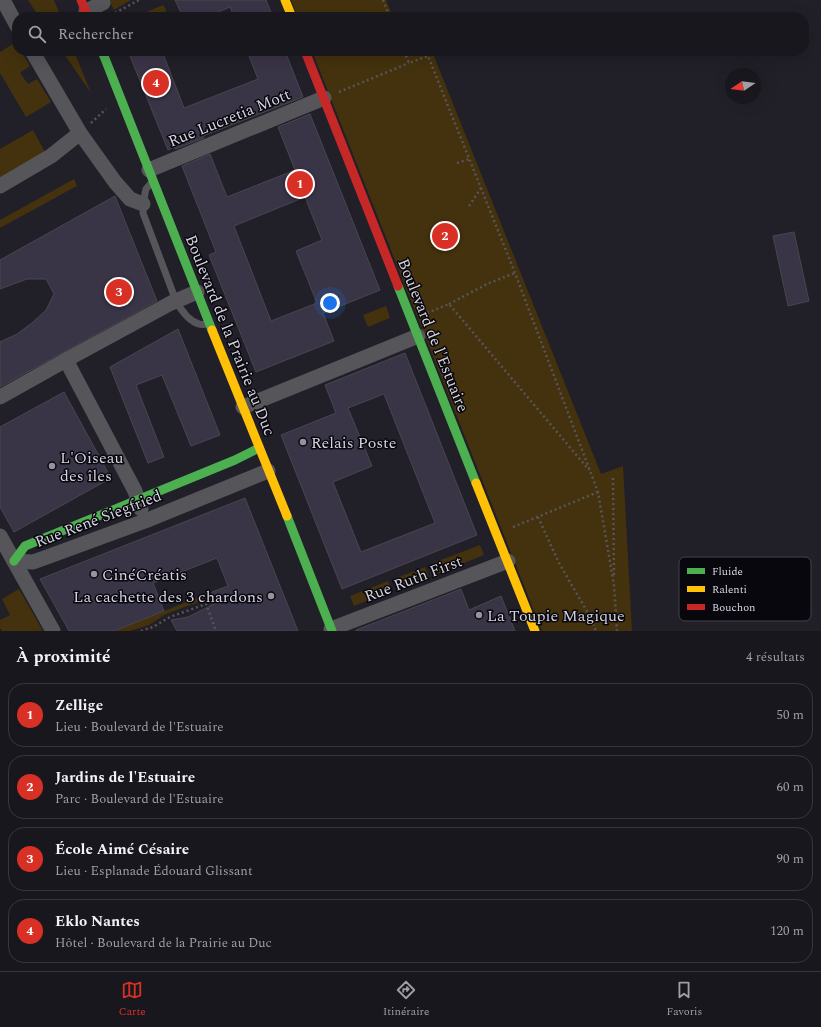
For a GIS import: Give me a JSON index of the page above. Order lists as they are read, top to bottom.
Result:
{
  "streets": {
    "main road": ["Boulevard de la Prairie au Duc", "Boulevard de l'Estuaire", "Rue René Siegfried"],
    "street": ["Rue Lucretia Mott", "Rue Ruth First"]
  },
  "crossings": [
    ["Rue Lucretia Mott", "Boulevard de la Prairie au Duc"],
    ["Rue Lucretia Mott", "Boulevard de l'Estuaire"],
    ["Boulevard de la Prairie au Duc", "Rue René Siegfried"],
    ["Boulevard de la Prairie au Duc", "Rue Ruth First"],
    ["Boulevard de l'Estuaire", "Rue Ruth First"]
  ],
  "places": [
    "Relais Poste",
    "L'Oiseau des îles",
    "CinéCréatis",
    "La cachette des 3 chardons",
    "La Toupie Magique"
  ],
  "legend": ["Fluide", "Ralenti", "Bouchon"],
  "north": "left",
  "page": {
    "search": "Rechercher",
    "pins": [
      "4",
      "1",
      "2",
      "3"
    ],
    "heading": ["À proximité", "4 résultats"],
    "list": [
      {
        "mark": "1",
        "name": "Zellige",
        "note": "Lieu · Boulevard de l'Estuaire",
        "value": "50 m"
      },
      {
        "mark": "2",
        "name": "Jardins de l'Estuaire",
        "note": "Parc · Boulevard de l'Estuaire",
        "value": "60 m"
      },
      {
        "mark": "3",
        "name": "École Aimé Césaire",
        "note": "Lieu · Esplanade Édouard Glissant",
        "value": "90 m"
      },
      {
        "mark": "4",
        "name": "Eklo Nantes",
        "note": "Hôtel · Boulevard de la Prairie au Duc",
        "value": "120 m"
      }
    ],
    "nav": ["Carte", "Itinéraire", "Favoris"]
  }
}
